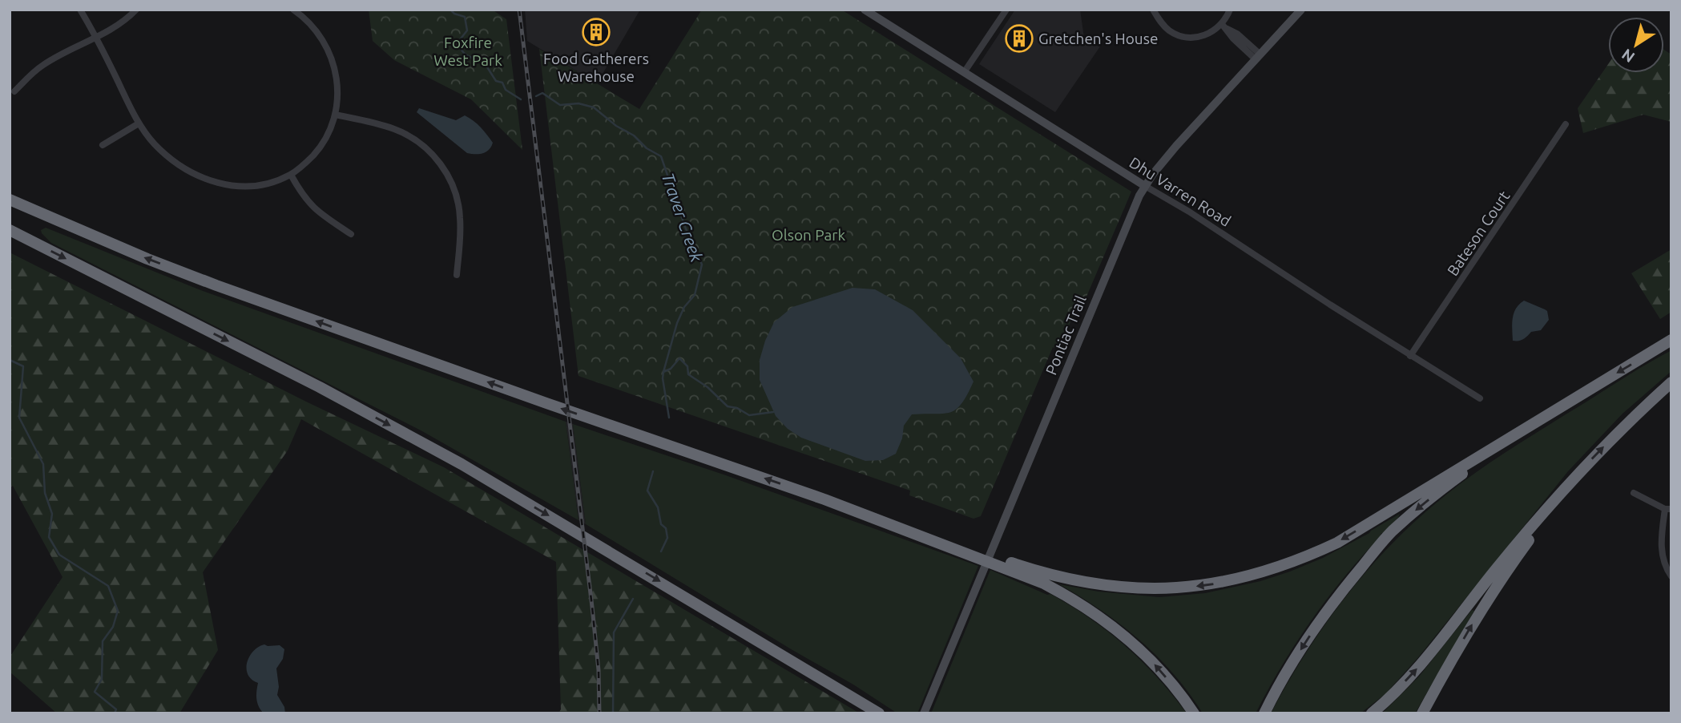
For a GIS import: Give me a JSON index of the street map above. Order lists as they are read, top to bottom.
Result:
{
  "streets": {
    "main road": ["Dhu Varren Road", "Pontiac Trail"],
    "street": ["Bateson Court"]
  },
  "crossings": [
    ["Dhu Varren Road", "Bateson Court"],
    ["Dhu Varren Road", "Pontiac Trail"]
  ],
  "water": ["Traver Creek"],
  "parks": ["Foxfire West Park", "Olson Park"],
  "places": {
    "building": ["Food Gatherers Warehouse", "Gretchen's House"]
  },
  "north": "bottom left"
}
